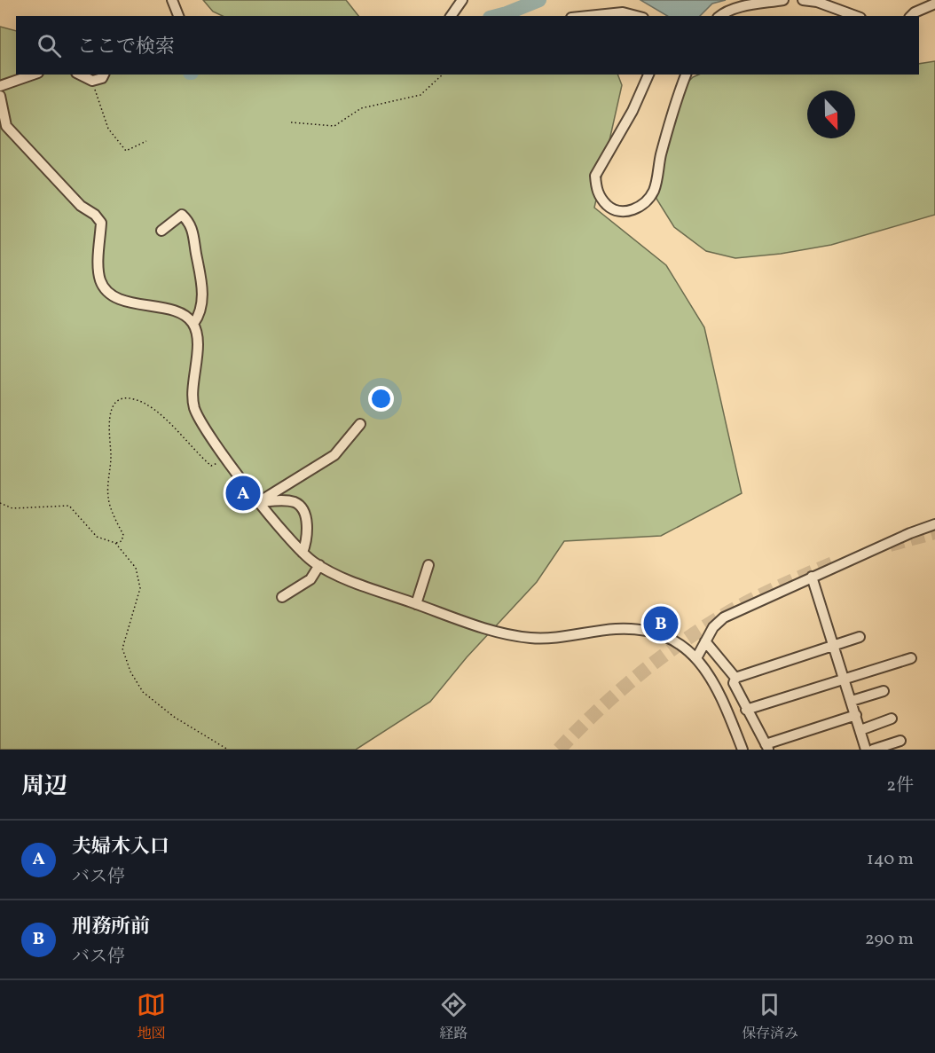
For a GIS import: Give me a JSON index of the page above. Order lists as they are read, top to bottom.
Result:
{
  "north": "bottom",
  "page": {
    "search": "ここで検索",
    "pins": ["A", "B"],
    "heading": ["周辺", "2件"],
    "list": [
      {
        "mark": "A",
        "name": "夫婦木入口",
        "note": "バス停",
        "value": "140 m"
      },
      {
        "mark": "B",
        "name": "刑務所前",
        "note": "バス停",
        "value": "290 m"
      }
    ],
    "nav": ["地図", "経路", "保存済み"]
  }
}
